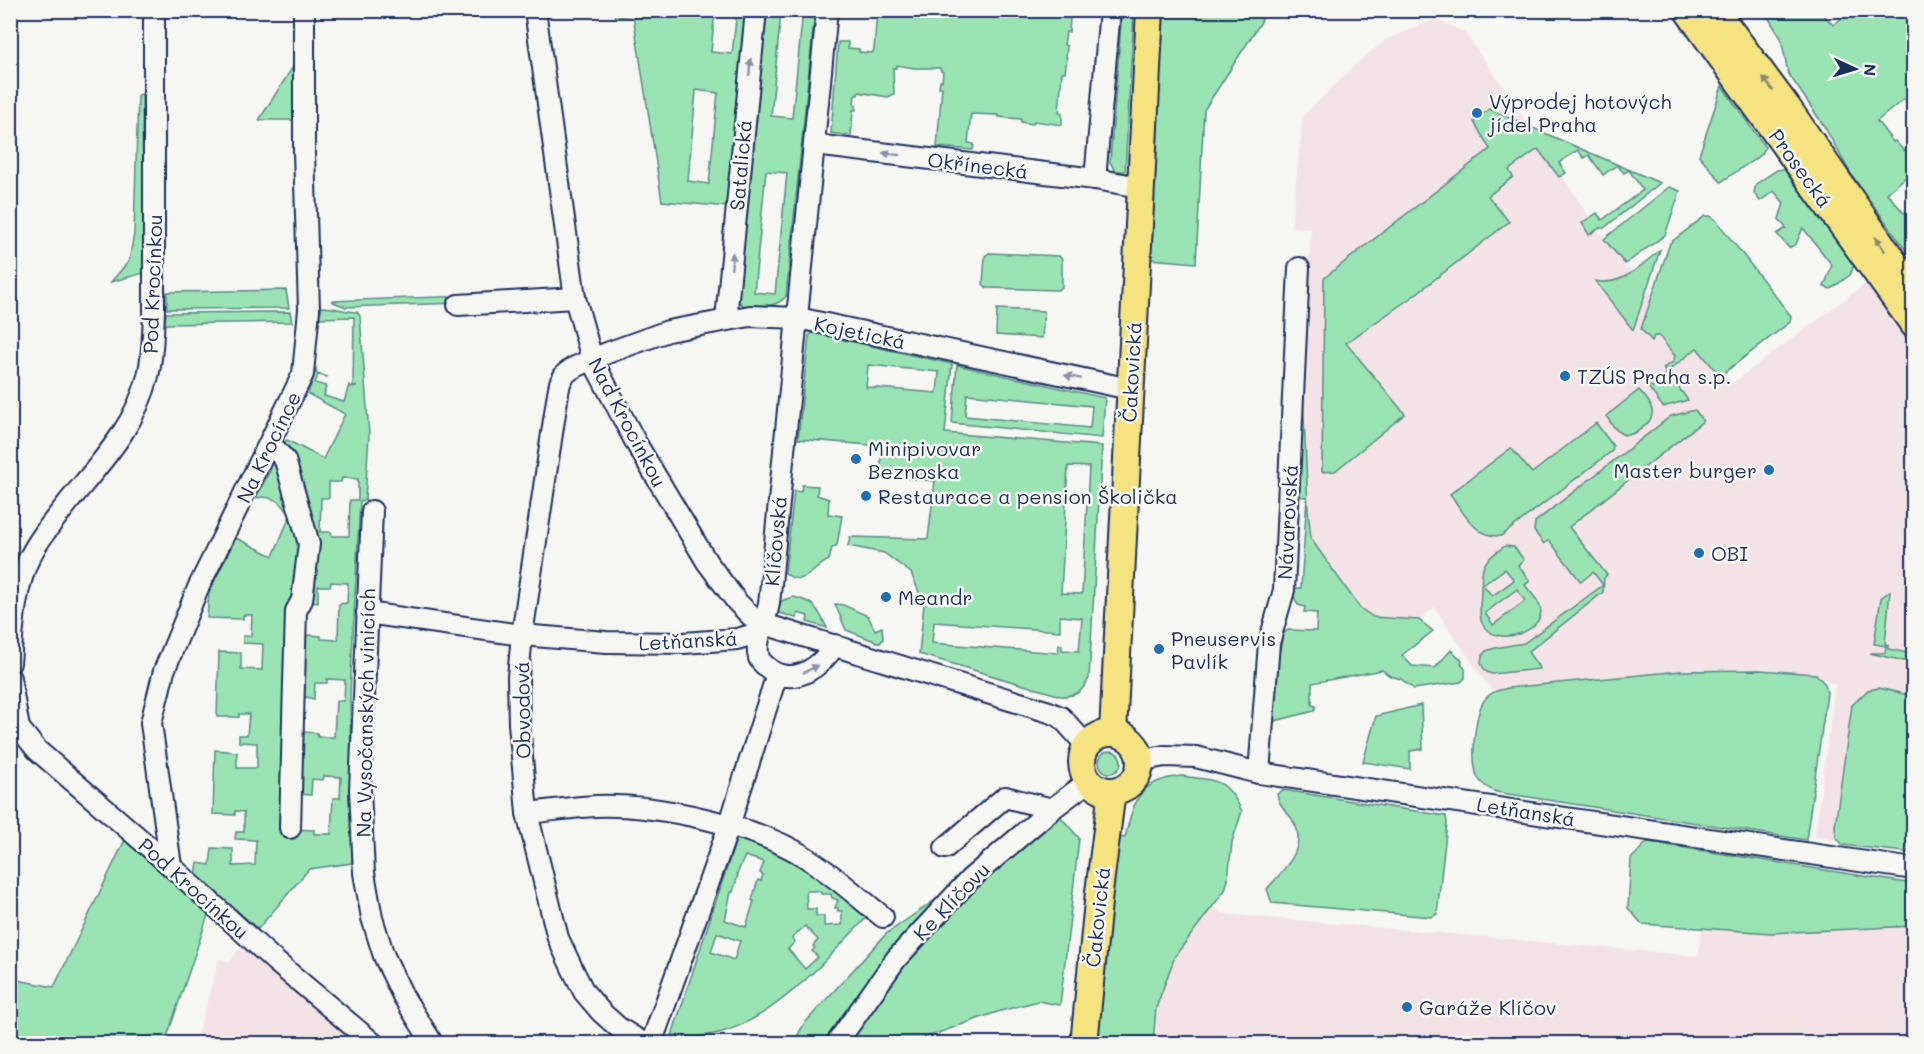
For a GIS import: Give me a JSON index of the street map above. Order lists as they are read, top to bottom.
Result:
{
  "streets": {
    "main road": ["Prosecká", "Čakovická"],
    "street": [
      "Satalická",
      "Okřínecká",
      "Pod Krocínkou",
      "Kojetická",
      "Nad Krocínkou",
      "Na Krocínce",
      "Návarovská",
      "Klíčovská",
      "Letňanská",
      "Obvodová",
      "Na Vysočanských vinicích",
      "Ke Klíčovu"
    ]
  },
  "crossings": [
    ["Satalická", "Kojetická"],
    ["Okřínecká", "Čakovická"],
    ["Okřínecká", "Klíčovská"],
    ["Pod Krocínkou", "Na Krocínce"],
    ["Kojetická", "Čakovická"],
    ["Kojetická", "Nad Krocínkou"],
    ["Kojetická", "Klíčovská"],
    ["Kojetická", "Obvodová"],
    ["Čakovická", "Letňanská"],
    ["Čakovická", "Ke Klíčovu"],
    ["Nad Krocínkou", "Klíčovská"],
    ["Nad Krocínkou", "Letňanská"],
    ["Nad Krocínkou", "Obvodová"],
    ["Návarovská", "Letňanská"],
    ["Klíčovská", "Letňanská"],
    ["Letňanská", "Obvodová"],
    ["Letňanská", "Na Vysočanských vinicích"],
    ["Letňanská", "Ke Klíčovu"]
  ],
  "one_way": ["Satalická", "Okřínecká", "Kojetická"],
  "places": [
    "Výprodej hotových jídel Praha",
    "TZÚS Praha s.p.",
    "Minipivovar Beznoska",
    "Master burger",
    "Restaurace a pension Školička",
    "OBI",
    "Meandr",
    "Pneuservis Pavlík",
    "Garáže Klíčov"
  ],
  "north": "right"
}
